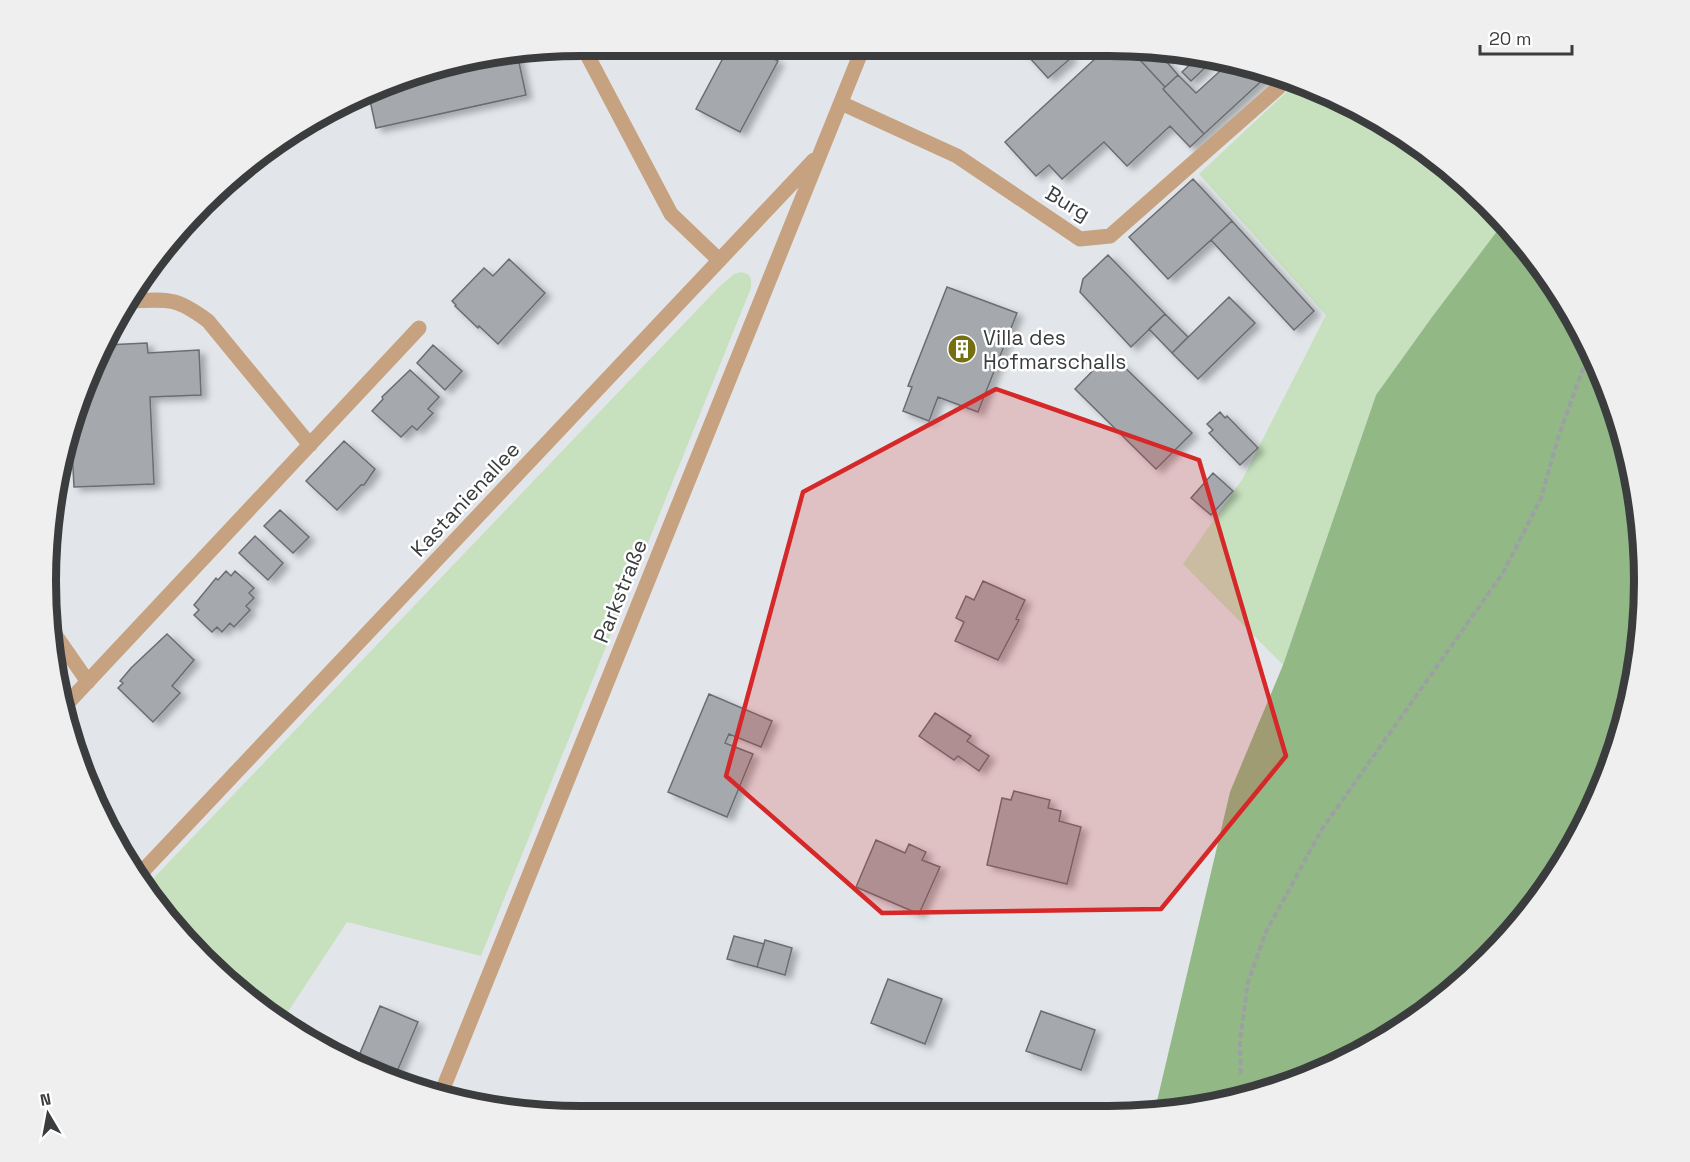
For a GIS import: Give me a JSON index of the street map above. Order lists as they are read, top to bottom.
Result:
{
  "streets": {
    "street": ["Burg", "Kastanienallee", "Parkstraße"]
  },
  "crossings": [
    ["Burg", "Parkstraße"],
    ["Kastanienallee", "Parkstraße"]
  ],
  "places": {
    "building": ["Villa des Hofmarschalls"]
  },
  "scale_bar": "20 m",
  "north": "top"
}
